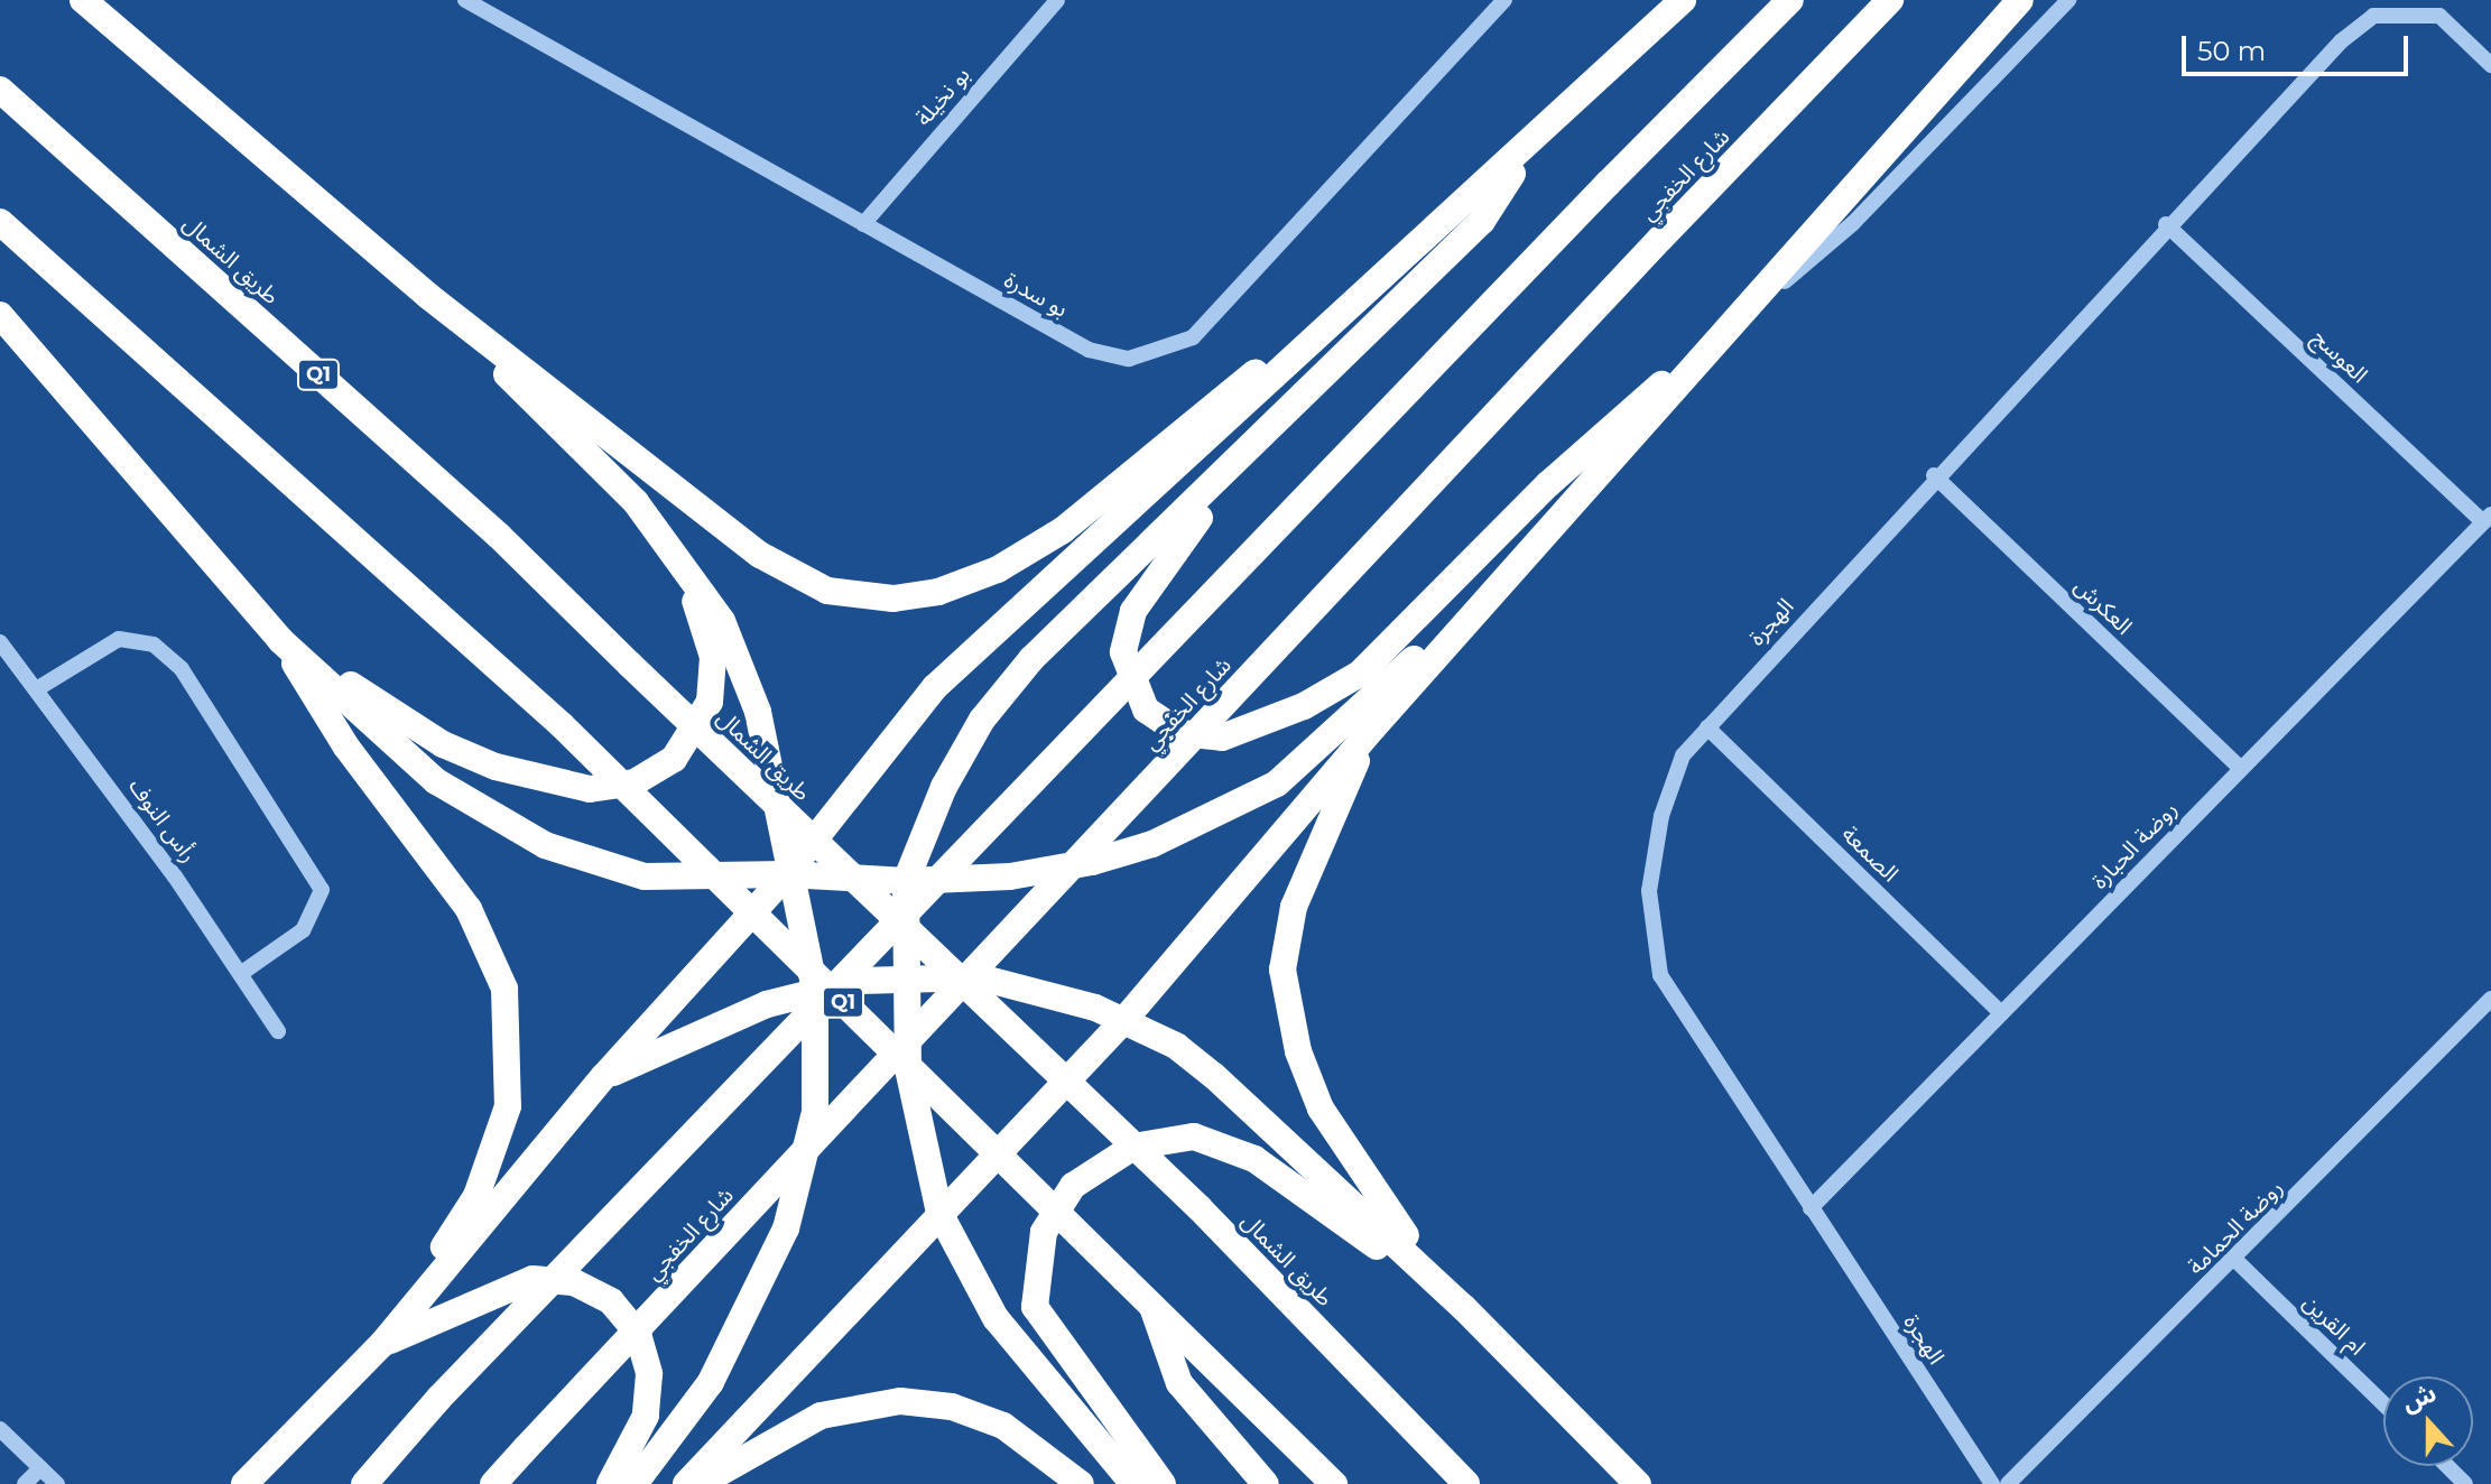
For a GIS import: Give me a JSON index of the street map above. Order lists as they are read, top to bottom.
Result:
{
  "streets": {
    "highway": ["شارع الخفجي", "طريق الشمال", "Q1"],
    "street": [
      "بو نخيلة",
      "بو سدرة",
      "العوسج",
      "العكرش",
      "الهجرة",
      "رأس النوف",
      "روضة الحبارة",
      "الصمعة",
      "روضة الحمامة",
      "ام القرين"
    ]
  },
  "crossings": [
    ["بو نخيلة", "بو سدرة"],
    ["العوسج", "الهجرة"],
    ["العوسج", "روضة الحبارة"],
    ["العكرش", "الهجرة"],
    ["العكرش", "روضة الحبارة"],
    ["الهجرة", "روضة الحبارة"],
    ["الهجرة", "الصمعة"],
    ["روضة الحبارة", "الصمعة"],
    ["روضة الحمامة", "ام القرين"]
  ],
  "scale_bar": "50 m",
  "north": "top"
}
